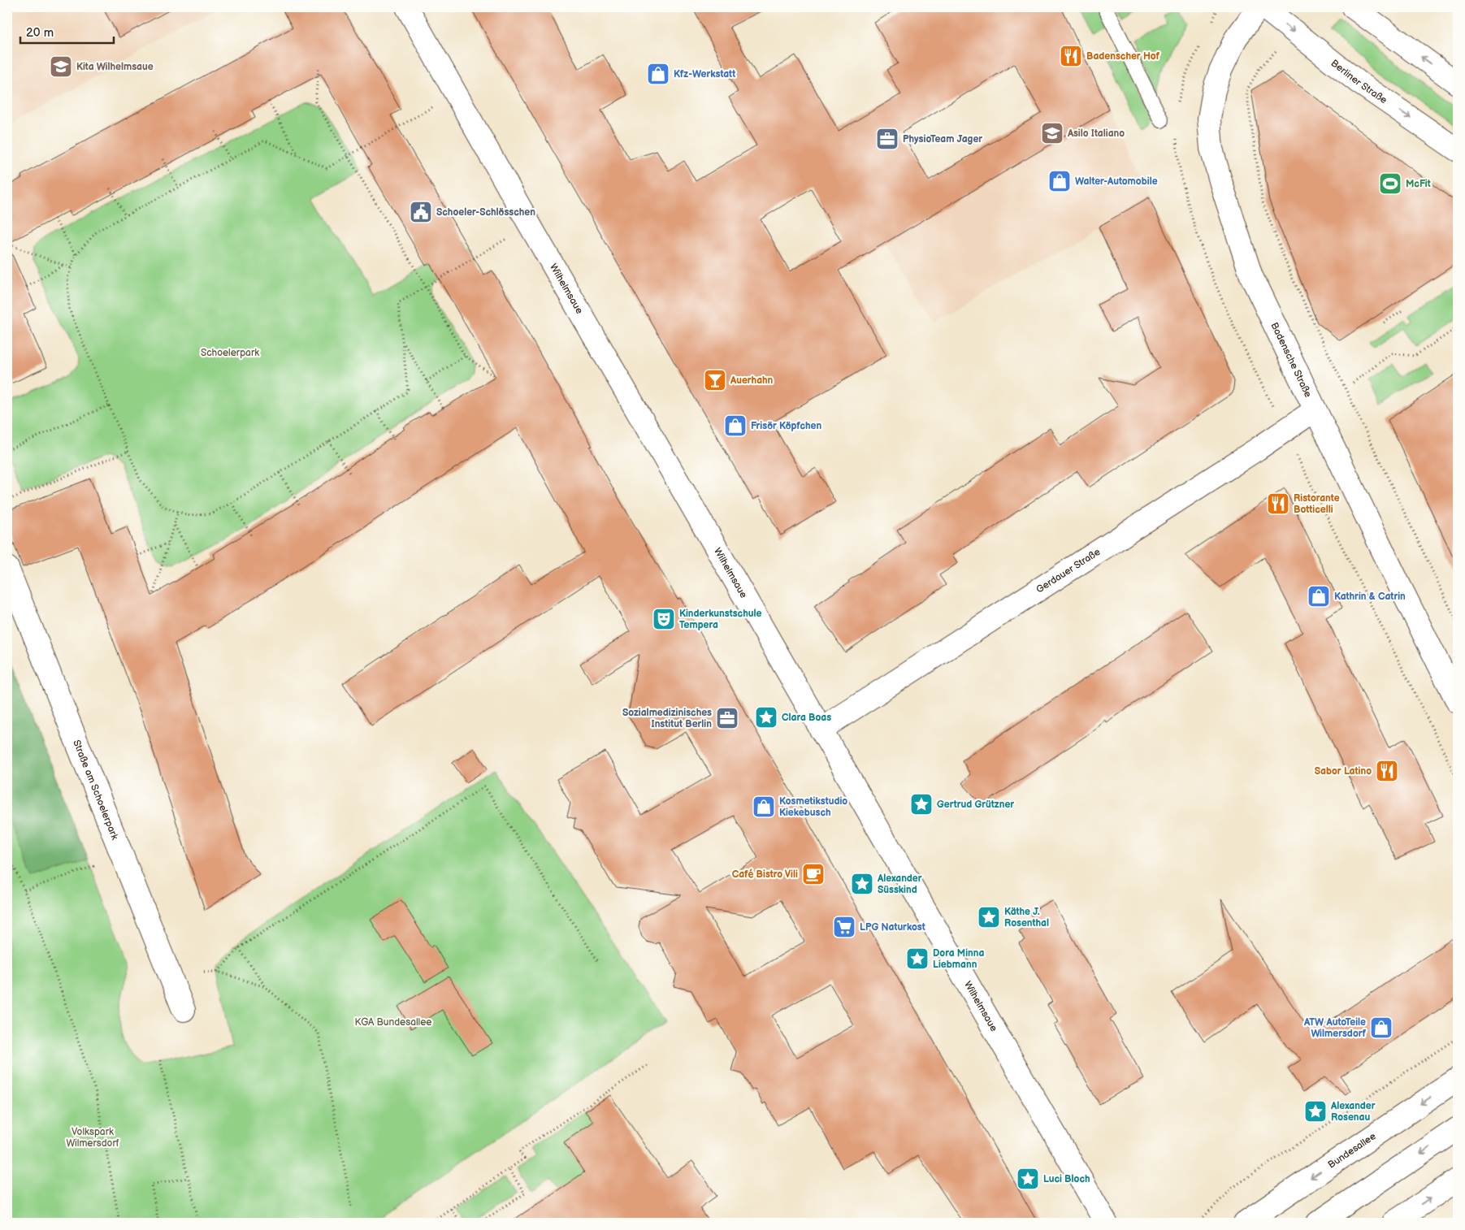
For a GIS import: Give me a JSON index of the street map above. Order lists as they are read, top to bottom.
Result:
{
  "streets": {
    "street": [
      "Berliner Straße",
      "Wilhelmsaue",
      "Badensche Straße",
      "Gerdauer Straße",
      "Straße am Schoelerpark",
      "Bundesallee"
    ]
  },
  "crossings": [
    ["Wilhelmsaue", "Gerdauer Straße"],
    ["Badensche Straße", "Gerdauer Straße"]
  ],
  "parks": ["Schoelerpark", "KGA Bundesallee", "Volkspark Wilmersdorf"],
  "places": {
    "restaurant": ["Badenscher Hof", "Ristorante Botticelli", "Sabor Latino"],
    "school or university": ["Kita Wilhelmsaue", "Asilo Italiano"],
    "shop": [
      "Kfz-Werkstatt",
      "Walter-Automobile",
      "Frisör Köpfchen",
      "Kathrin & Catrin",
      "Kosmetikstudio Kiekebusch",
      "ATW AutoTeile Wilmersdorf"
    ],
    "office": ["PhysioTeam Jager", "Sozialmedizinisches Institut Berlin"],
    "sports": ["McFit"],
    "public building": ["Schoeler-Schlösschen"],
    "bar": ["Auerhahn"],
    "theatre": ["Kinderkunstschule Tempera"],
    "place": [
      "Clara Boas",
      "Gertrud Grützner",
      "Alexander Süsskind",
      "Käthe J. Rosenthal",
      "Dora Minna Liebmann",
      "Alexander Rosenau",
      "Luci Bloch"
    ],
    "cafe": ["Café Bistro Vili"],
    "supermarket": ["LPG Naturkost"]
  },
  "scale_bar": "20 m"
}
